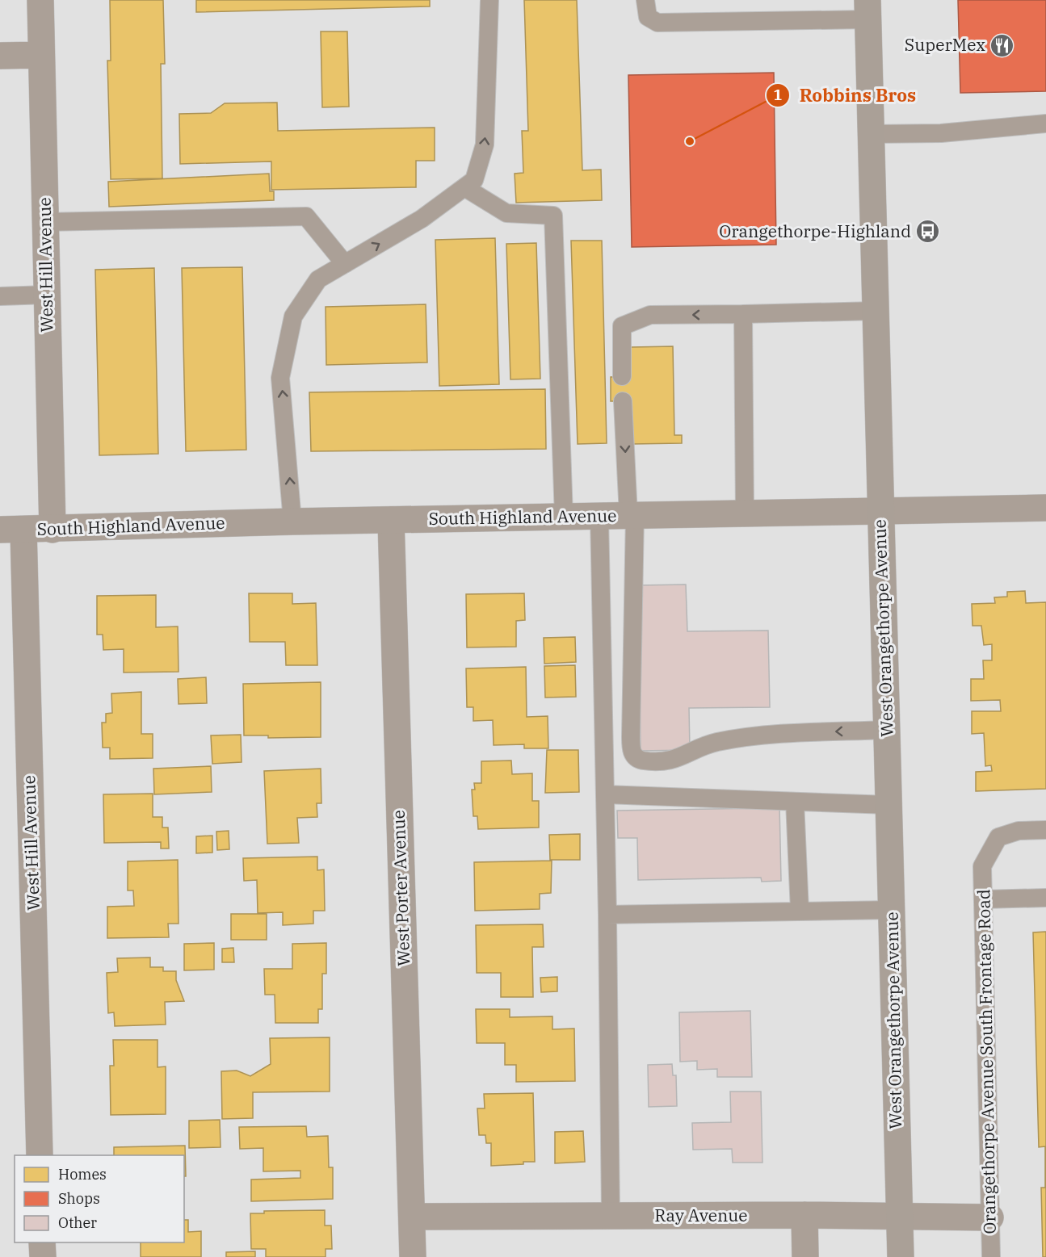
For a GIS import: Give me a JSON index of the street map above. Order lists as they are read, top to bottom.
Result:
{
  "streets": {
    "main road": ["West Orangethorpe Avenue"],
    "street": [
      "West Hill Avenue",
      "South Highland Avenue",
      "West Porter Avenue",
      "Ray Avenue"
    ],
    "lane": ["Orangethorpe Avenue South Frontage Road"]
  },
  "crossings": [
    ["West Hill Avenue", "South Highland Avenue"],
    ["South Highland Avenue", "West Orangethorpe Avenue"],
    ["South Highland Avenue", "West Porter Avenue"],
    ["West Orangethorpe Avenue", "Ray Avenue"],
    ["West Porter Avenue", "Ray Avenue"],
    ["Orangethorpe Avenue South Frontage Road", "Ray Avenue"]
  ],
  "places": {
    "restaurant": ["SuperMex"],
    "other": ["Robbins Bros"],
    "bus stop": ["Orangethorpe-Highland"]
  },
  "legend": ["Homes", "Shops", "Other"]
}
